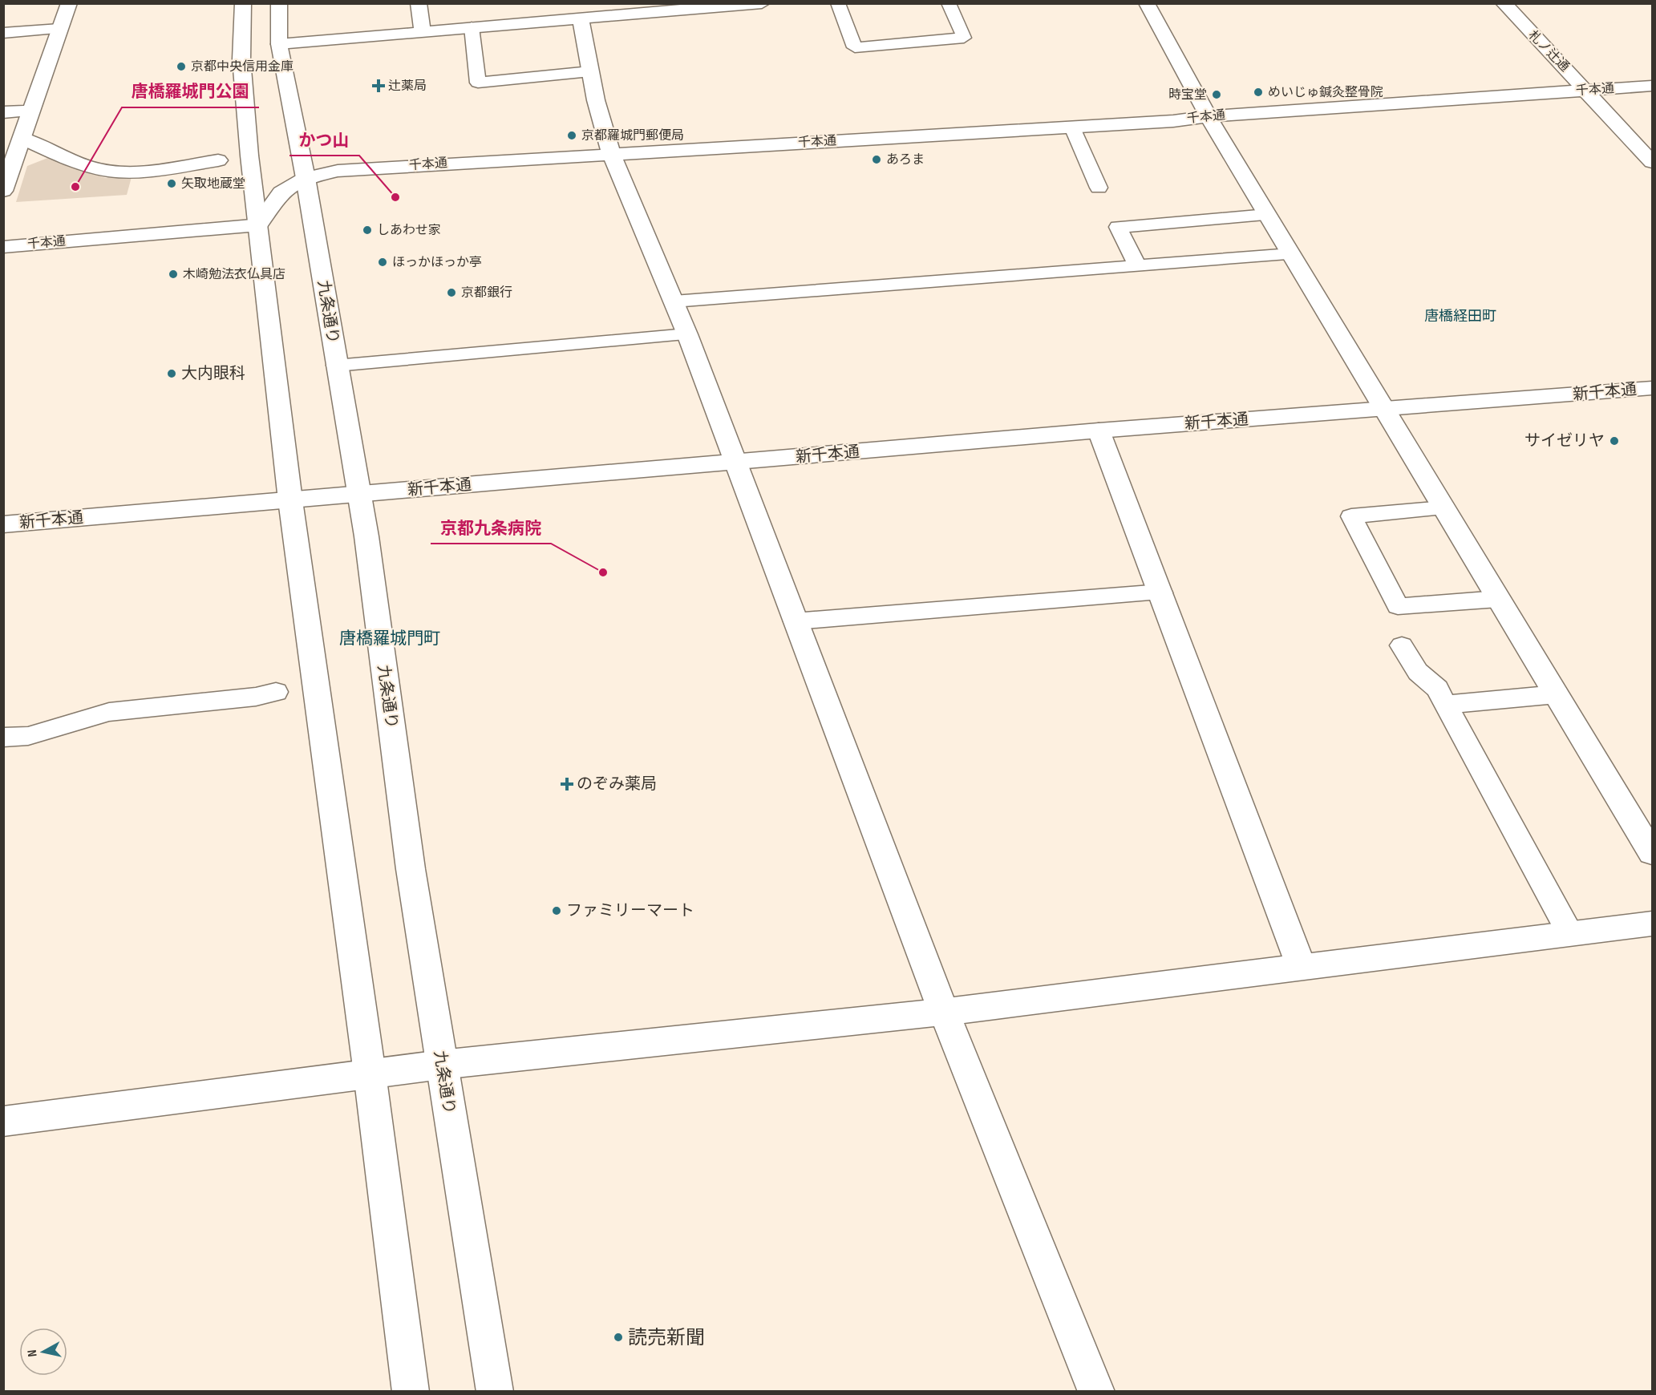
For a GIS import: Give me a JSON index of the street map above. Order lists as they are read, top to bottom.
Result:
{
  "streets": {
    "main road": [
      "札ノ辻通",
      "千本通",
      "九条通り",
      "新千本通"
    ]
  },
  "crossings": [
    ["札ノ辻通", "千本通"],
    ["千本通", "九条通り"],
    ["九条通り", "新千本通"]
  ],
  "districts": ["唐橋経田町", "唐橋羅城門町"],
  "places": {
    "other": [
      "京都中央信用金庫",
      "めいじゅ鍼灸整骨院",
      "時宝堂",
      "京都羅城門郵便局",
      "あろま",
      "矢取地蔵堂",
      "唐橋羅城門公園",
      "かつ山",
      "しあわせ家",
      "ほっかほっか亭",
      "木崎勉法衣仏具店",
      "京都銀行",
      "大内眼科",
      "サイゼリヤ",
      "京都九条病院",
      "ファミリーマート",
      "読売新聞"
    ],
    "health": ["辻薬局", "のぞみ薬局"]
  },
  "north": "left"
}
